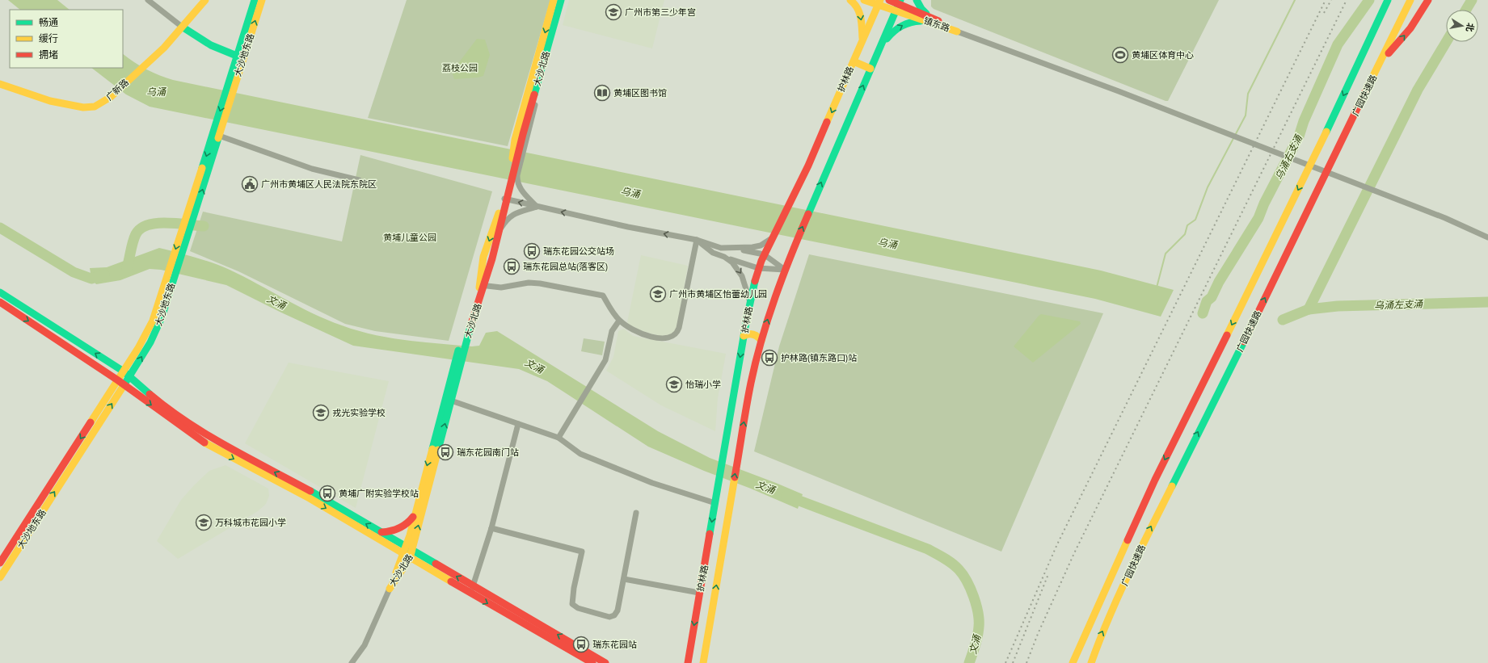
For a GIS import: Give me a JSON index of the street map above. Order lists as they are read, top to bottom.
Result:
{
  "streets": {
    "main road": [
      "镇东路",
      "大沙地东路",
      "大沙北路",
      "护林路",
      "广新路",
      "广园快速路"
    ]
  },
  "crossings": [
    ["镇东路", "护林路"]
  ],
  "water": [
    "乌涌",
    "乌涌右支涌",
    "文涌",
    "乌涌左支涌"
  ],
  "parks": ["荔枝公园", "黄埔儿童公园"],
  "places": {
    "school or university": [
      "广州市第三少年宫",
      "广州市黄埔区怡蕾幼儿园",
      "怡瑞小学",
      "戎光实验学校",
      "万科城市花园小学"
    ],
    "sports": ["黄埔区体育中心"],
    "library": ["黄埔区图书馆"],
    "public building": ["广州市黄埔区人民法院东院区"],
    "bus stop": [
      "瑞东花园公交站场",
      "瑞东花园总站(落客区)",
      "护林路(镇东路口)站",
      "瑞东花园南门站",
      "黄埔广附实验学校站",
      "瑞东花园站"
    ]
  },
  "legend": ["畅通", "缓行", "拥堵"],
  "north": "right"
}
